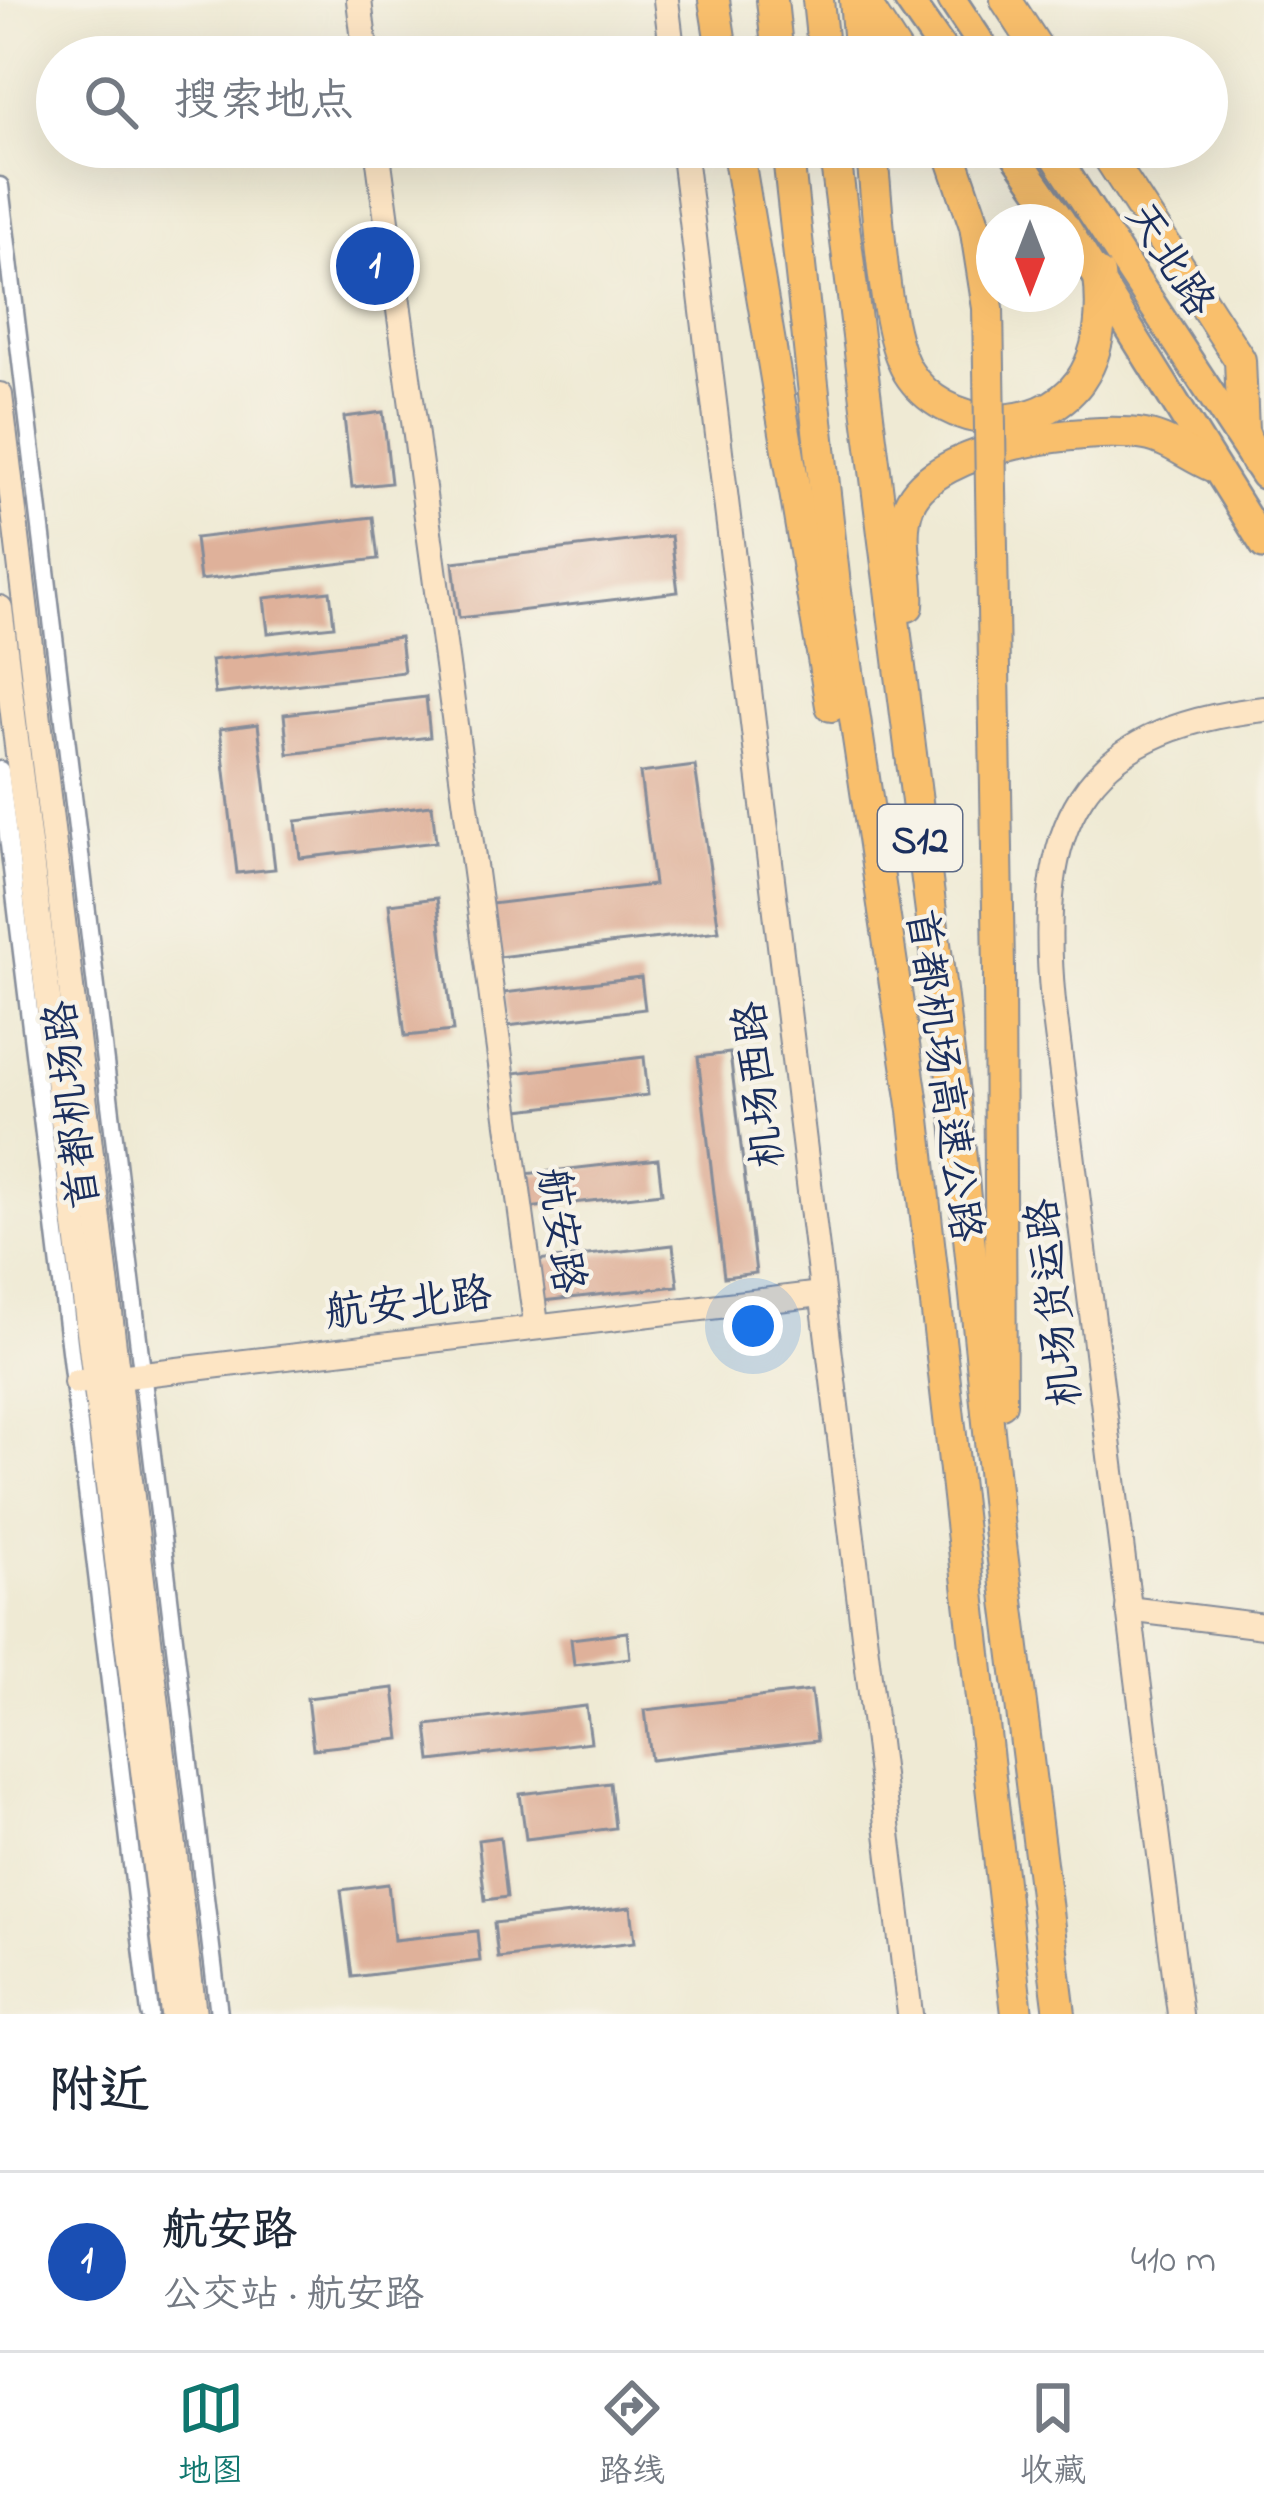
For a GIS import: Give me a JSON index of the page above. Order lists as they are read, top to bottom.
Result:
{
  "streets": {
    "highway": ["S12", "首都机场高速公路"],
    "main road": ["天北路"],
    "street": [
      "机场西路",
      "首都机场路",
      "航安路",
      "航安北路",
      "机场货运路"
    ]
  },
  "crossings": [
    ["机场西路", "航安北路"],
    ["首都机场路", "航安北路"],
    ["航安路", "航安北路"]
  ],
  "north": "bottom",
  "page": {
    "search": "搜索地点",
    "pins": "1",
    "heading": "附近",
    "list": [
      {
        "mark": "1",
        "name": "航安路",
        "note": "公交站 · 航安路",
        "value": "410 m"
      }
    ],
    "nav": ["地图", "路线", "收藏"]
  }
}
